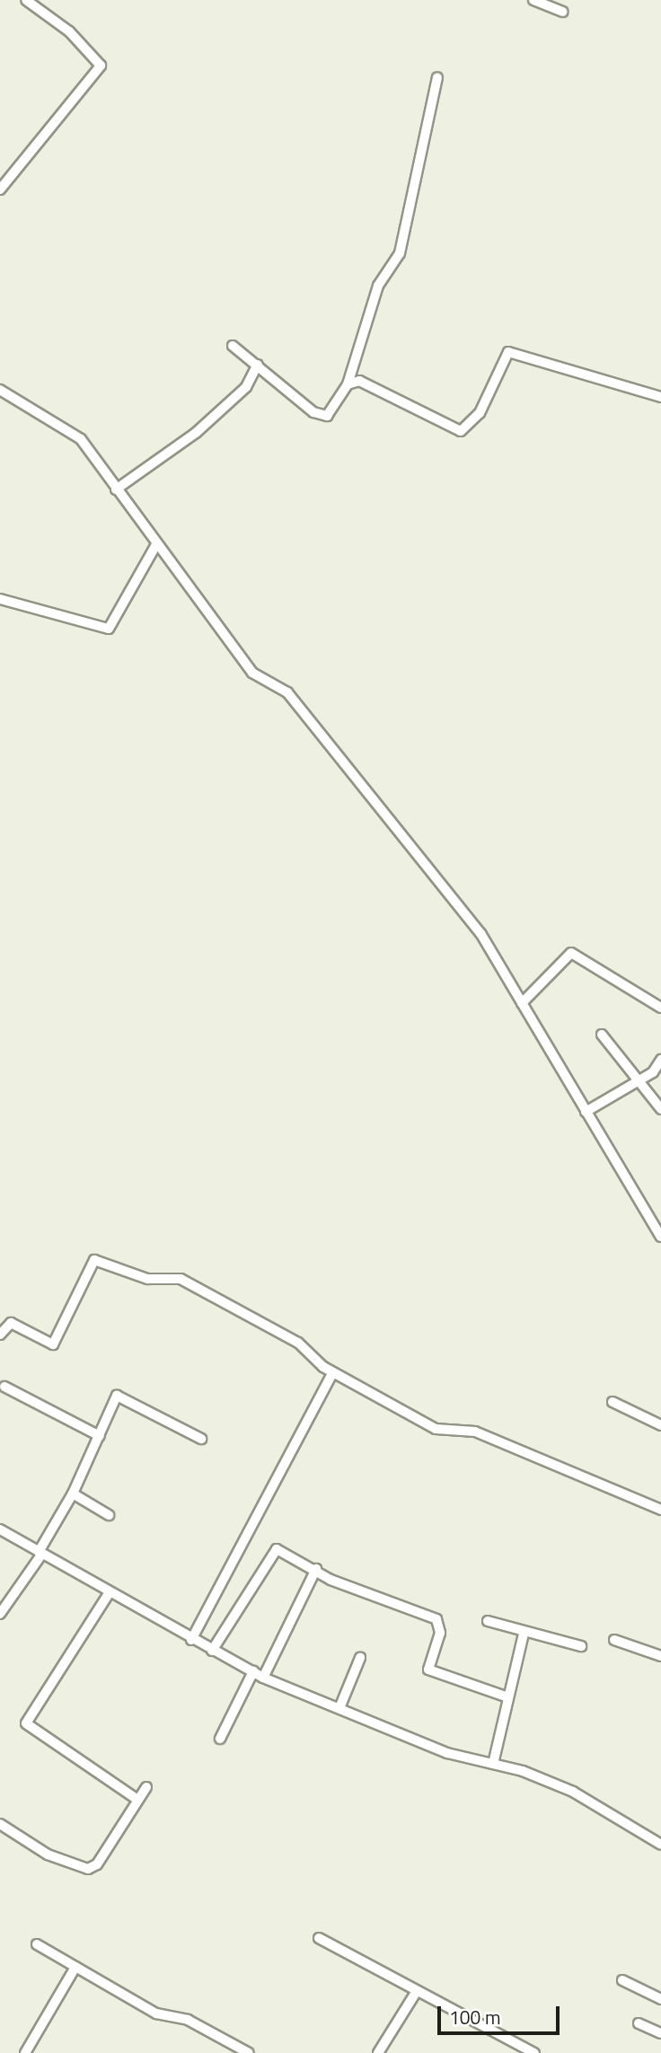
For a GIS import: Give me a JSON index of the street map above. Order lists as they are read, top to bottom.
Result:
{
  "scale_bar": "100 m"
}
